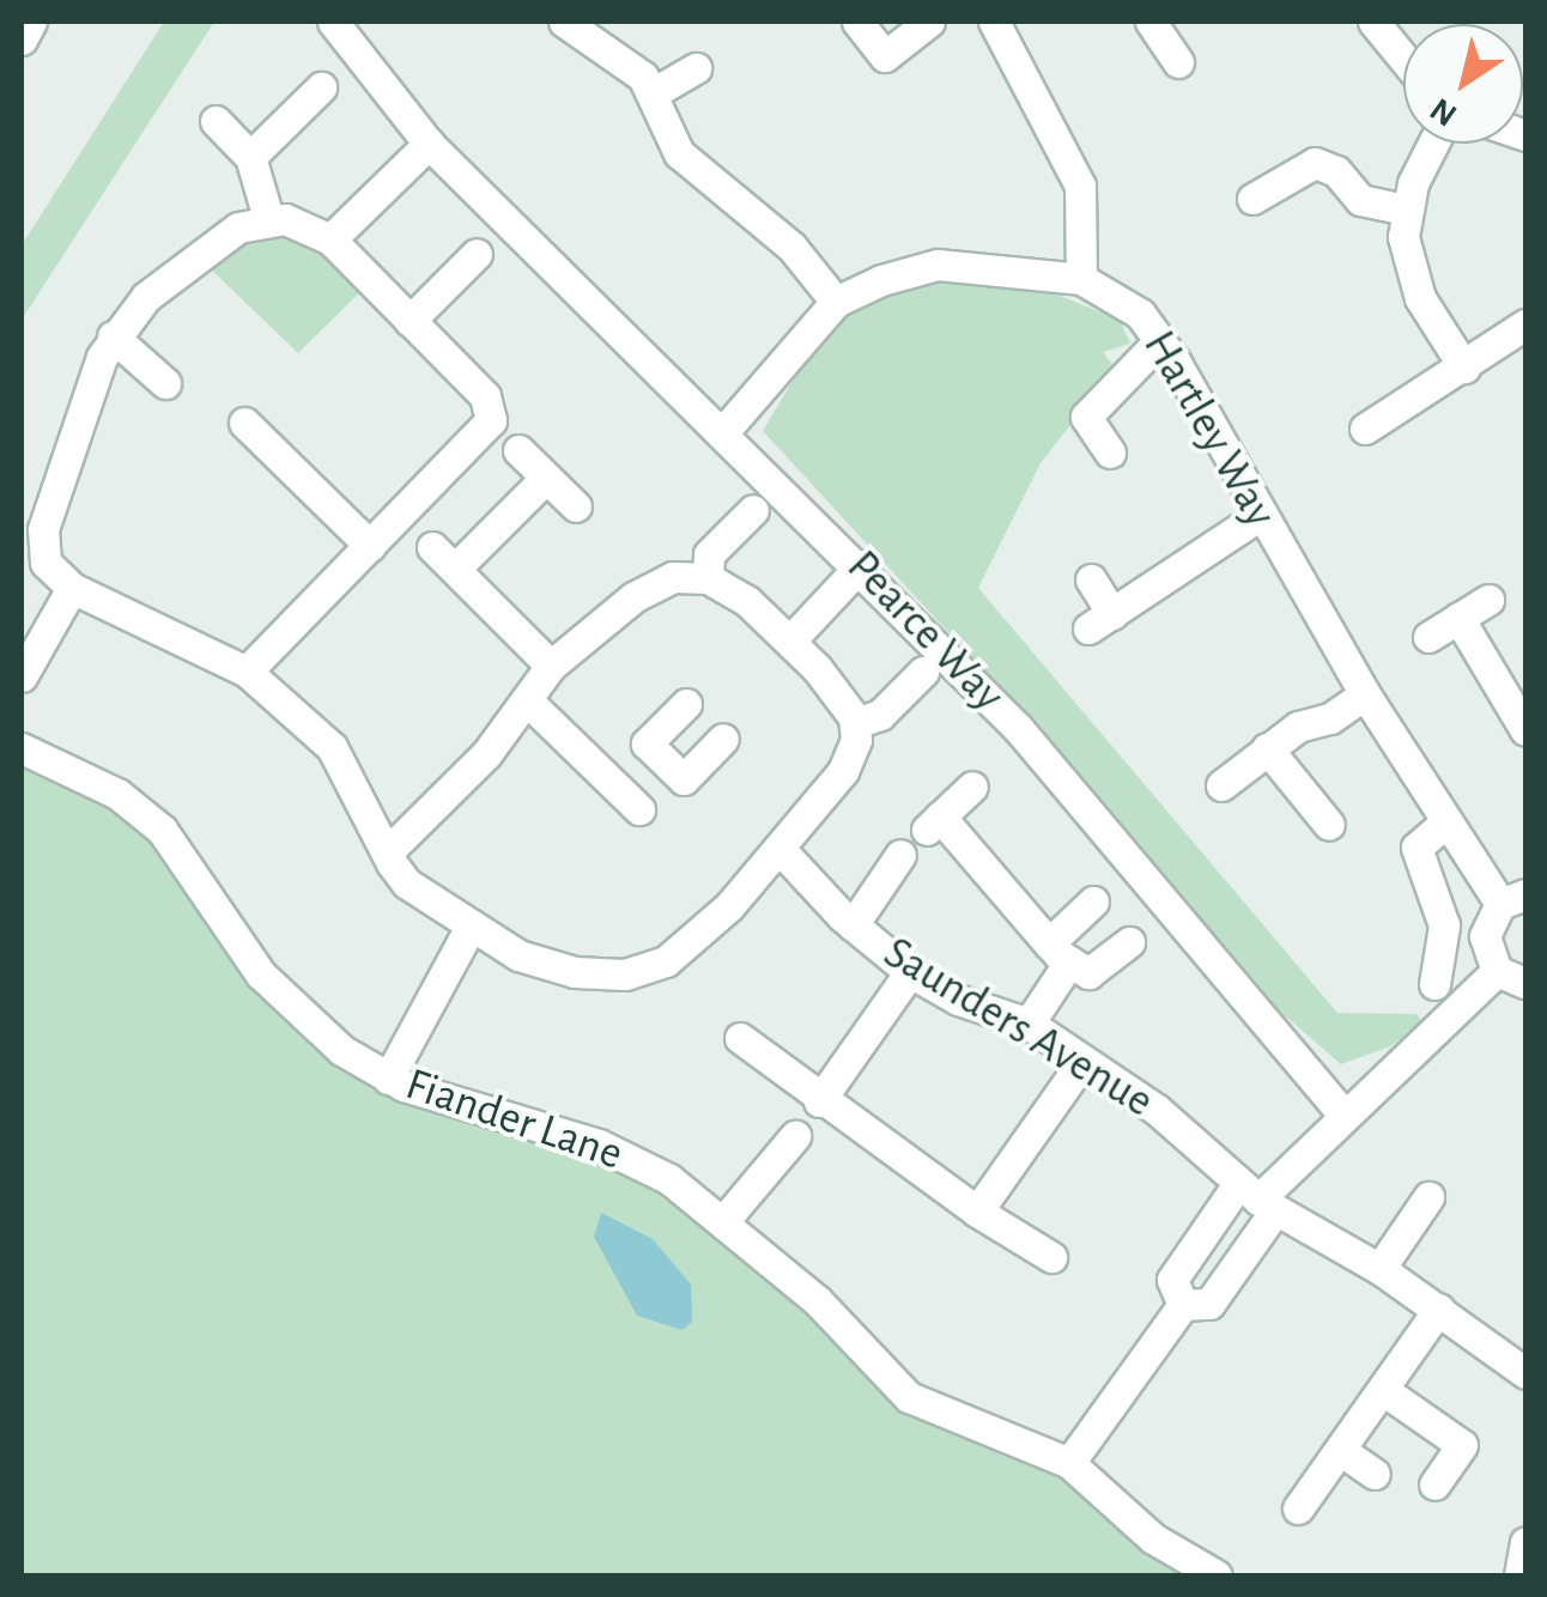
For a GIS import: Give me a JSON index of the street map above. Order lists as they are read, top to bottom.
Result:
{
  "streets": {
    "street": [
      "Hartley Way",
      "Pearce Way",
      "Saunders Avenue",
      "Fiander Lane"
    ]
  },
  "crossings": [
    ["Hartley Way", "Pearce Way"]
  ],
  "north": "bottom left"
}
